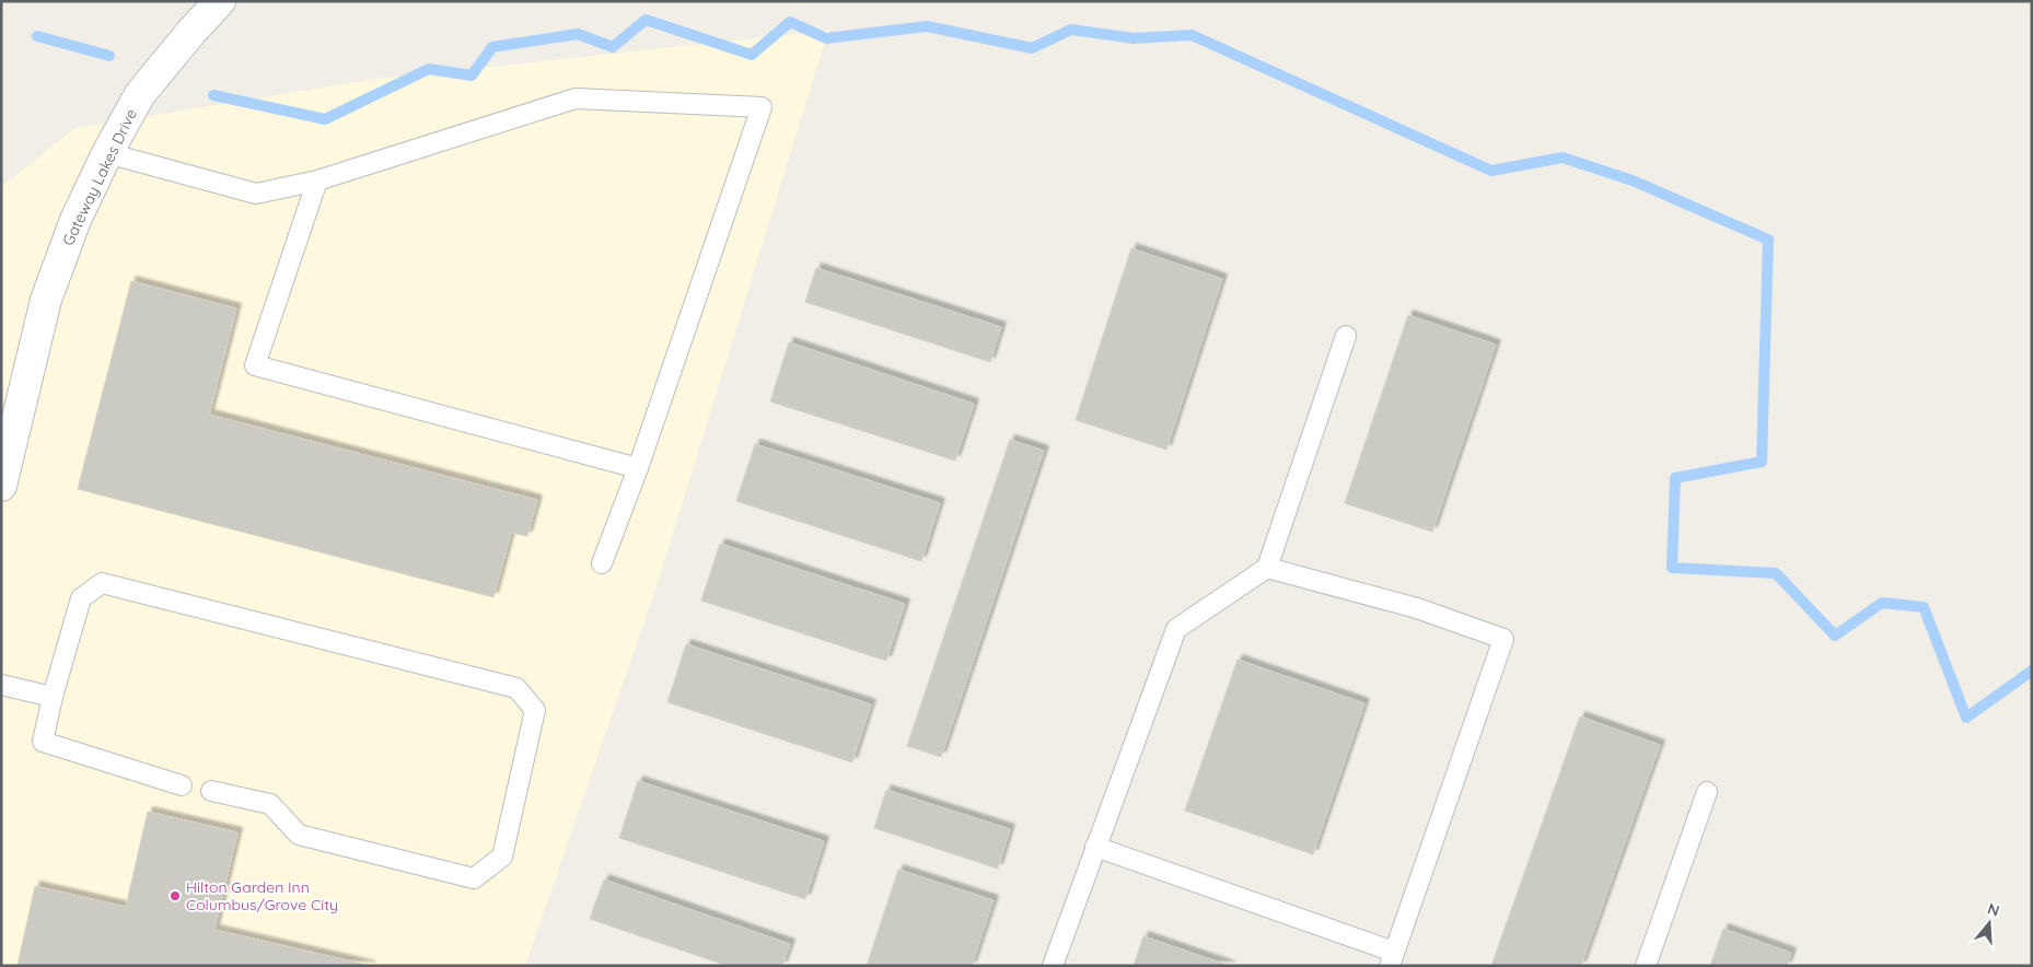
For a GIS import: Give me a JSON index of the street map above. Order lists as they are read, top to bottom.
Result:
{
  "streets": {
    "street": ["Gateway Lakes Drive"]
  },
  "places": ["Hilton Garden Inn Columbus/Grove City"],
  "north": "top"
}
